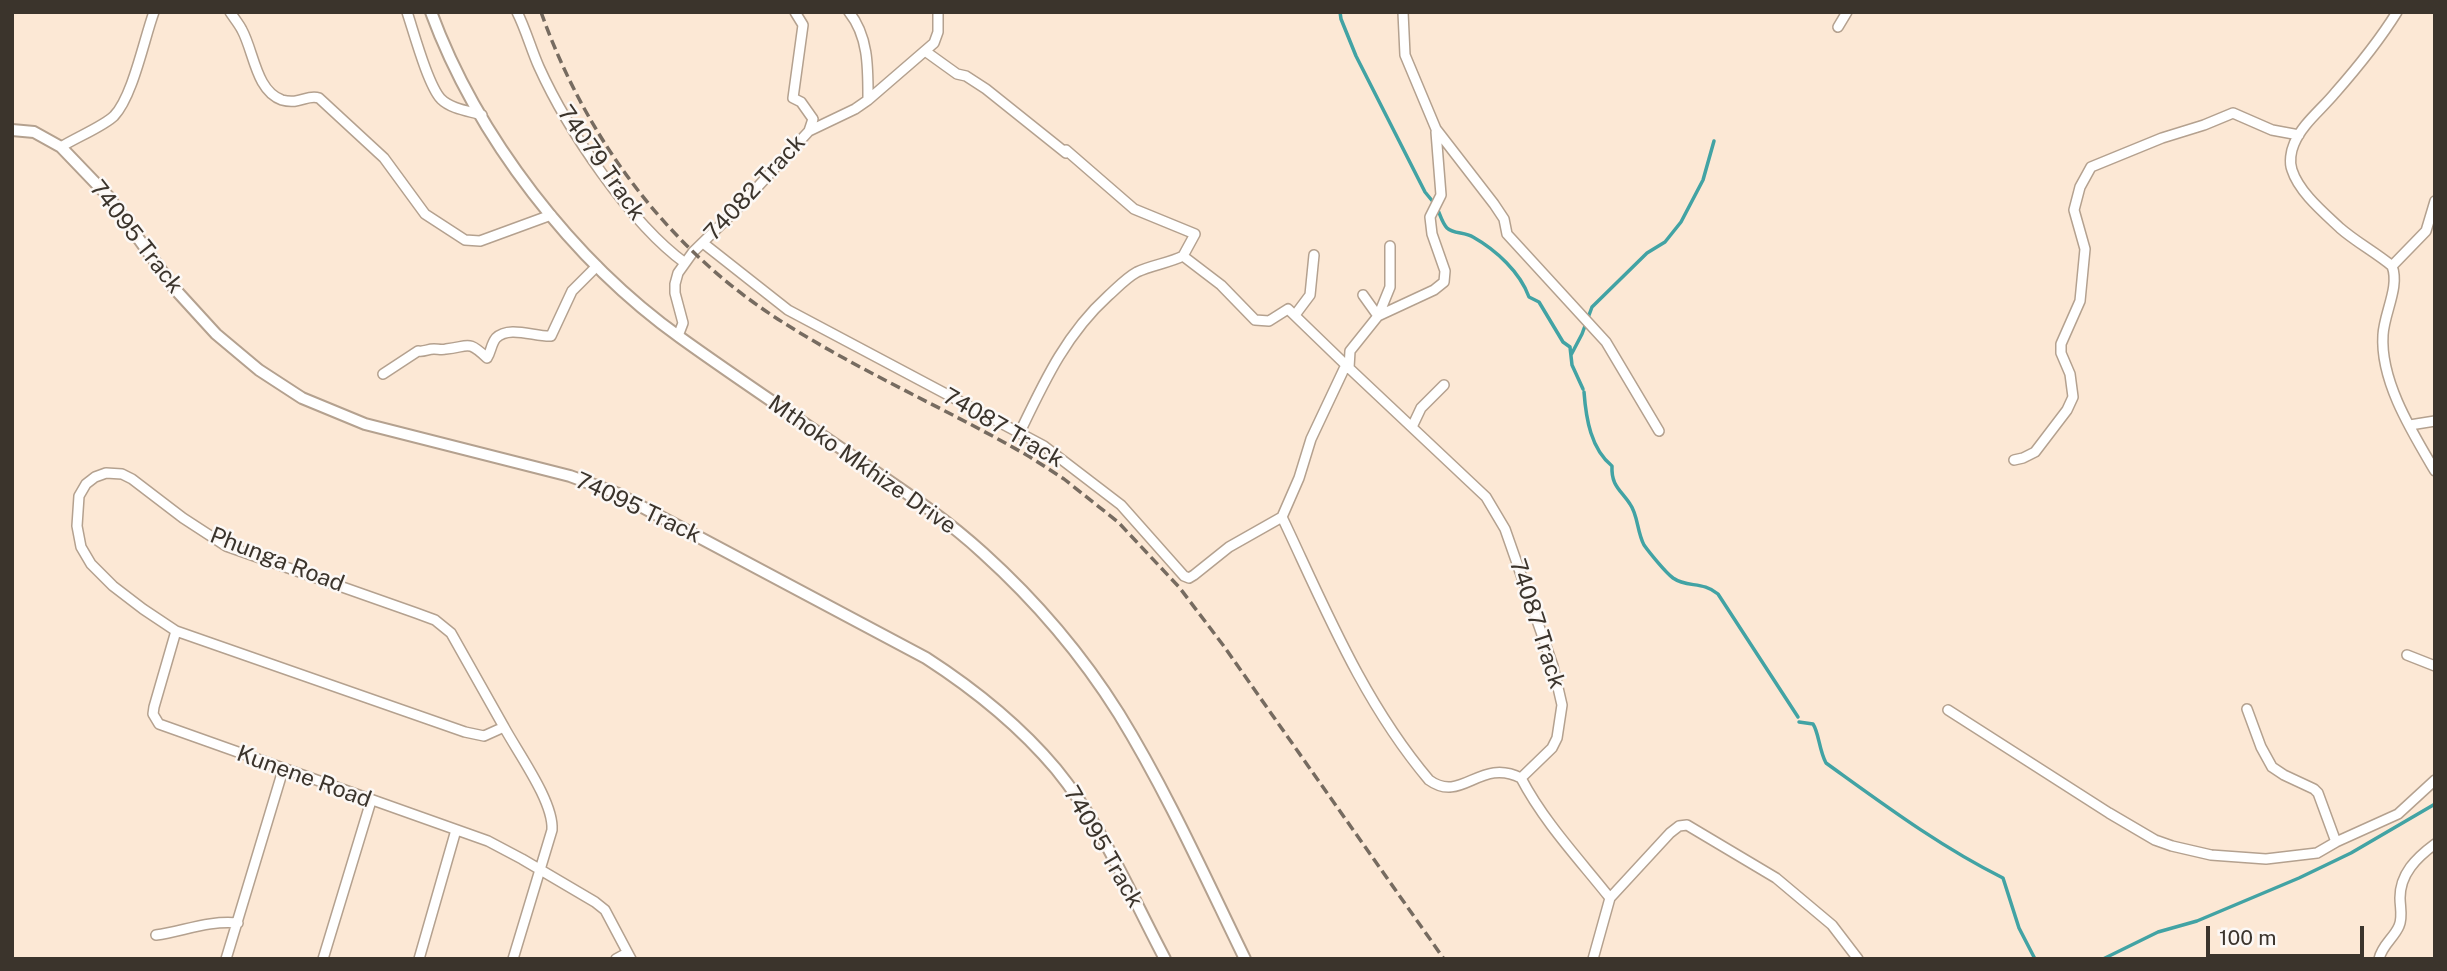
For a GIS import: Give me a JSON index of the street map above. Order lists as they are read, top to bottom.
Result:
{
  "streets": {
    "street": [
      "74079 Track",
      "74082 Track",
      "74095 Track",
      "74087 Track",
      "Mthoko Mkhize Drive",
      "Phunga Road",
      "Kunene Road"
    ]
  },
  "crossings": [
    ["74079 Track", "74082 Track"],
    ["74082 Track", "74087 Track"],
    ["74082 Track", "Mthoko Mkhize Drive"],
    ["Phunga Road", "Kunene Road"]
  ],
  "scale_bar": "100 m"
}
